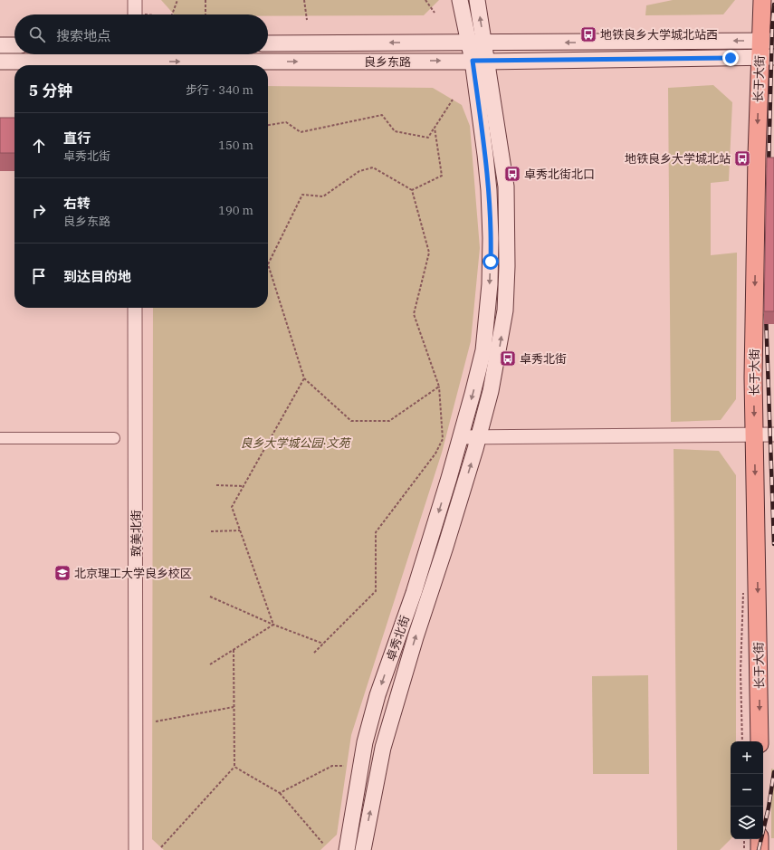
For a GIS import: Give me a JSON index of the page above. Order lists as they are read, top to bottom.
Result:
{
  "streets": {
    "main road": ["良乡东路", "长于大街", "卓秀北街"],
    "street": ["致美北街"]
  },
  "crossings": [
    ["良乡东路", "长于大街"],
    ["良乡东路", "卓秀北街"]
  ],
  "one_way": ["长于大街"],
  "parks": ["良乡大学城公园·文苑"],
  "places": {
    "bus stop": [
      "地铁良乡大学城北站西",
      "地铁良乡大学城北站",
      "卓秀北街北口",
      "卓秀北街"
    ],
    "school or university": ["北京理工大学良乡校区"]
  },
  "page": {
    "search": "搜索地点",
    "heading": ["5 分钟", "步行 · 340 m"],
    "list": [
      ["直行", "卓秀北街", "150 m"],
      ["右转", "良乡东路", "190 m"],
      "到达目的地"
    ],
    "map_buttons": ["+", "−"]
  }
}
